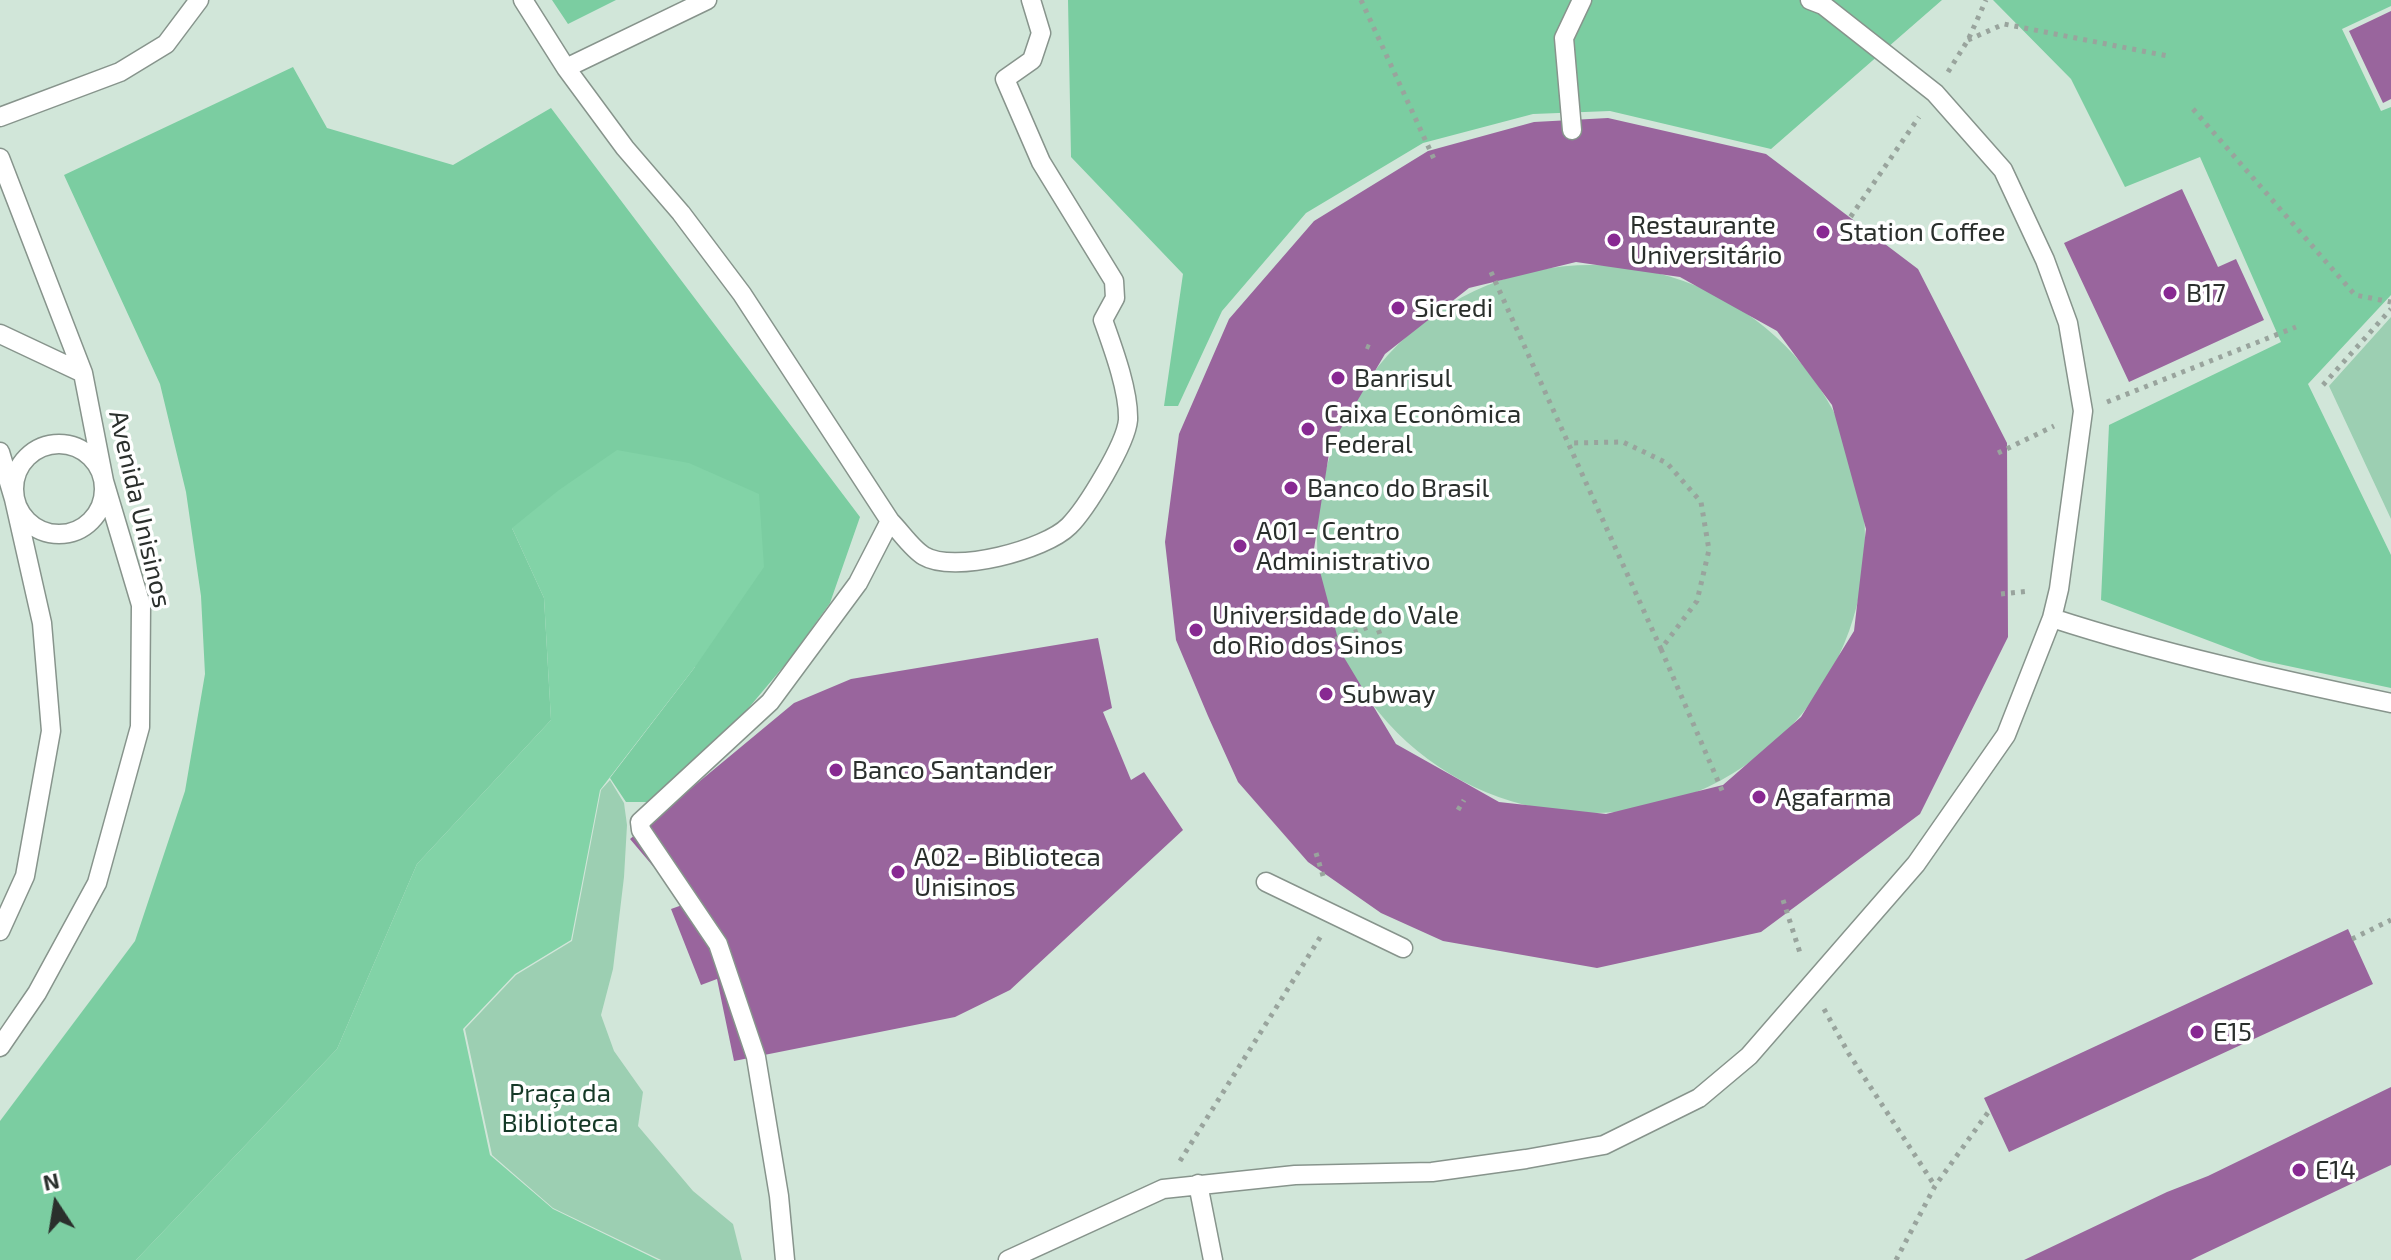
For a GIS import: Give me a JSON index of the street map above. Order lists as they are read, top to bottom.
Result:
{
  "streets": {
    "lane": ["Avenida Unisinos"]
  },
  "parks": ["Praça da Biblioteca"],
  "places": [
    "Station Coffee",
    "Restaurante Universitário",
    "B17",
    "Sicredi",
    "Banrisul",
    "Caixa Econômica Federal",
    "Banco do Brasil",
    "A01 - Centro Administrativo",
    "Universidade do Vale do Rio dos Sinos",
    "Subway",
    "Banco Santander",
    "Agafarma",
    "A02 - Biblioteca Unisinos",
    "E15",
    "E14"
  ],
  "north": "top"
}
